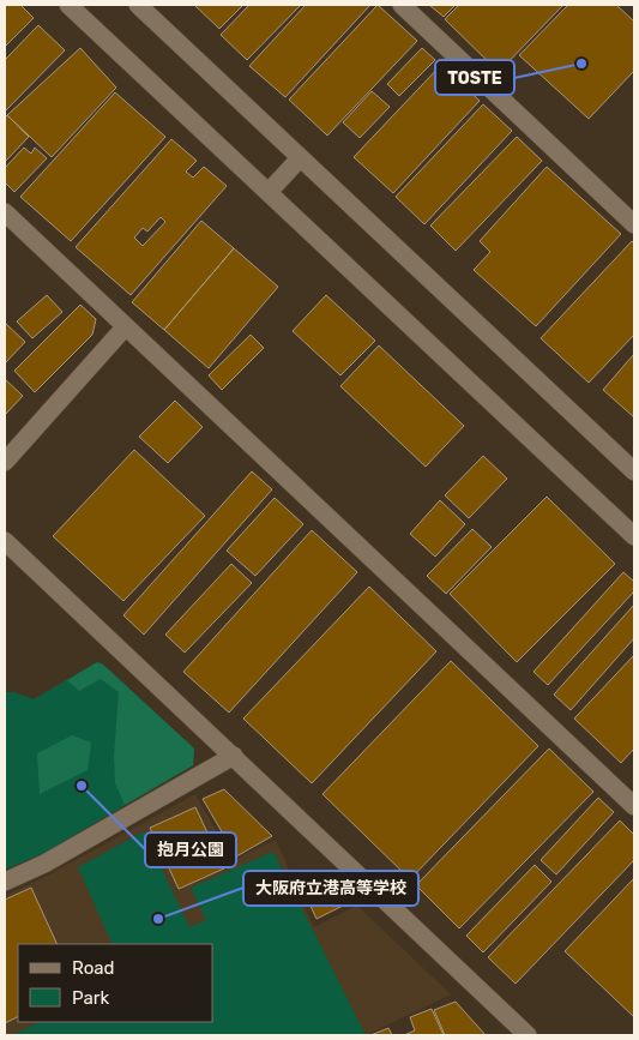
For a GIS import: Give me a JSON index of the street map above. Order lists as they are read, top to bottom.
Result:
{
  "places": ["TOSTE", "抱月公園", "大阪府立港高等学校"],
  "legend": ["Road", "Park"]
}
